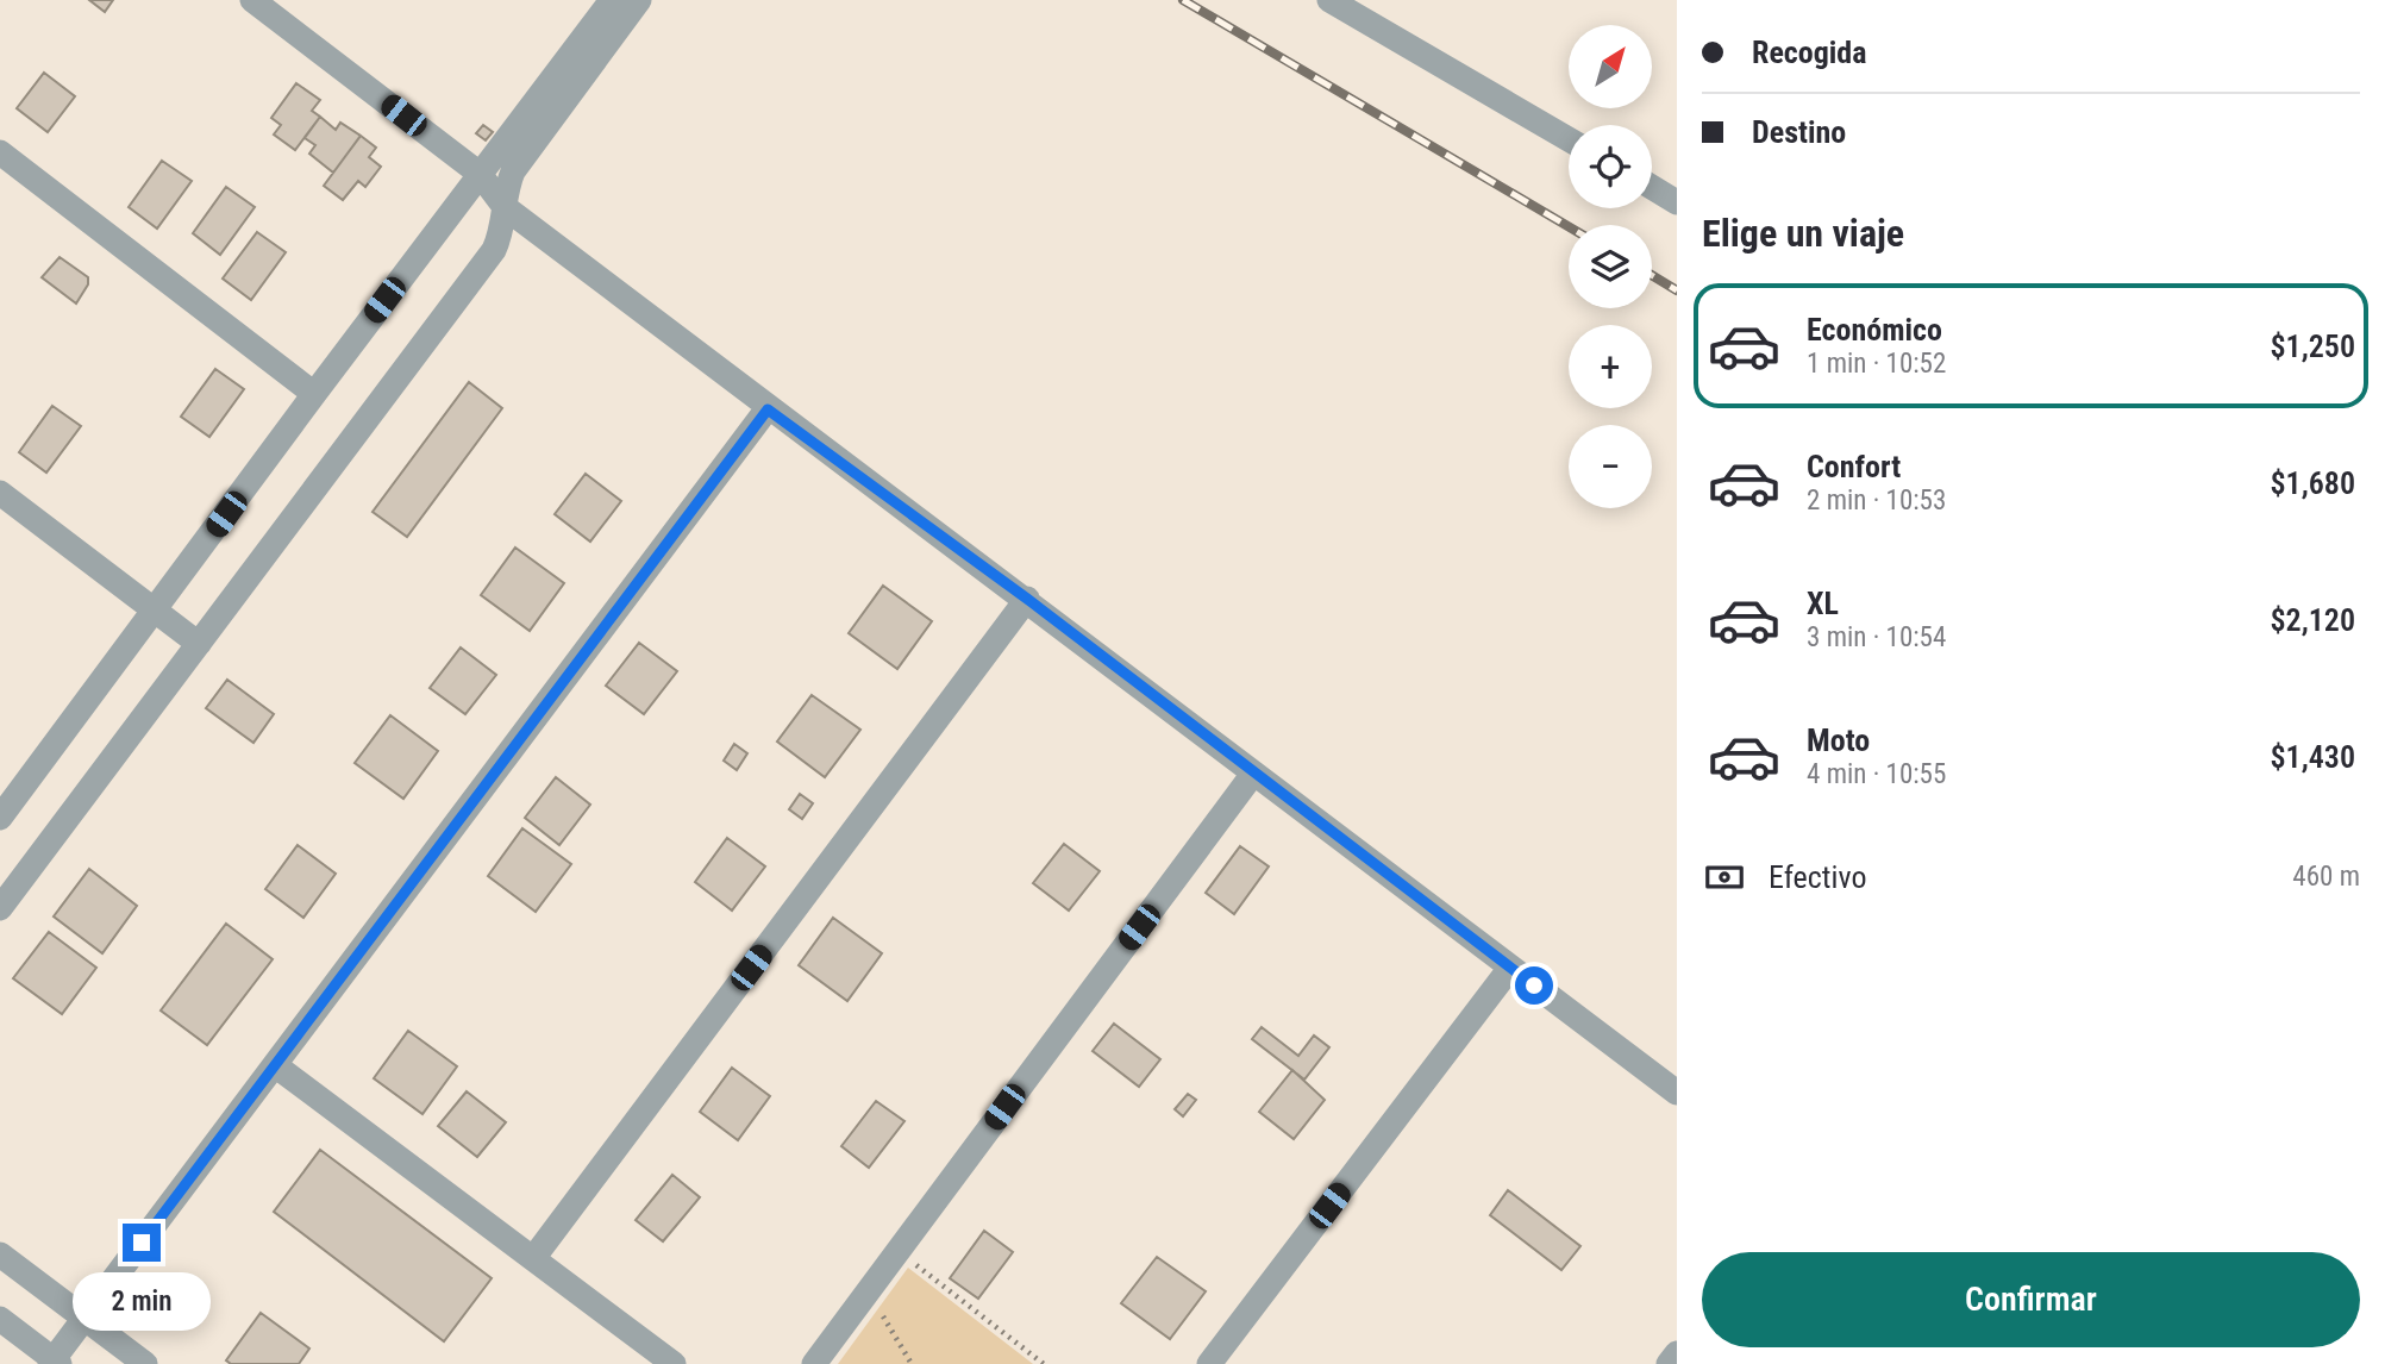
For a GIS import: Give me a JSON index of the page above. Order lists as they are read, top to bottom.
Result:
{
  "north": "top right",
  "page": {
    "banner": ["Recogida", "Destino"],
    "map_buttons": ["+", "−"],
    "heading": "Elige un viaje",
    "list": [
      {
        "name": "Económico",
        "note": "1 min · 10:52",
        "value": "$1,250"
      },
      {
        "name": "Confort",
        "note": "2 min · 10:53",
        "value": "$1,680"
      },
      {
        "name": "XL",
        "note": "3 min · 10:54",
        "value": "$2,120"
      },
      {
        "name": "Moto",
        "note": "4 min · 10:55",
        "value": "$1,430"
      }
    ],
    "pay": ["Efectivo", "460 m"],
    "buttons": "Confirmar",
    "bubble": "2 min"
  }
}
